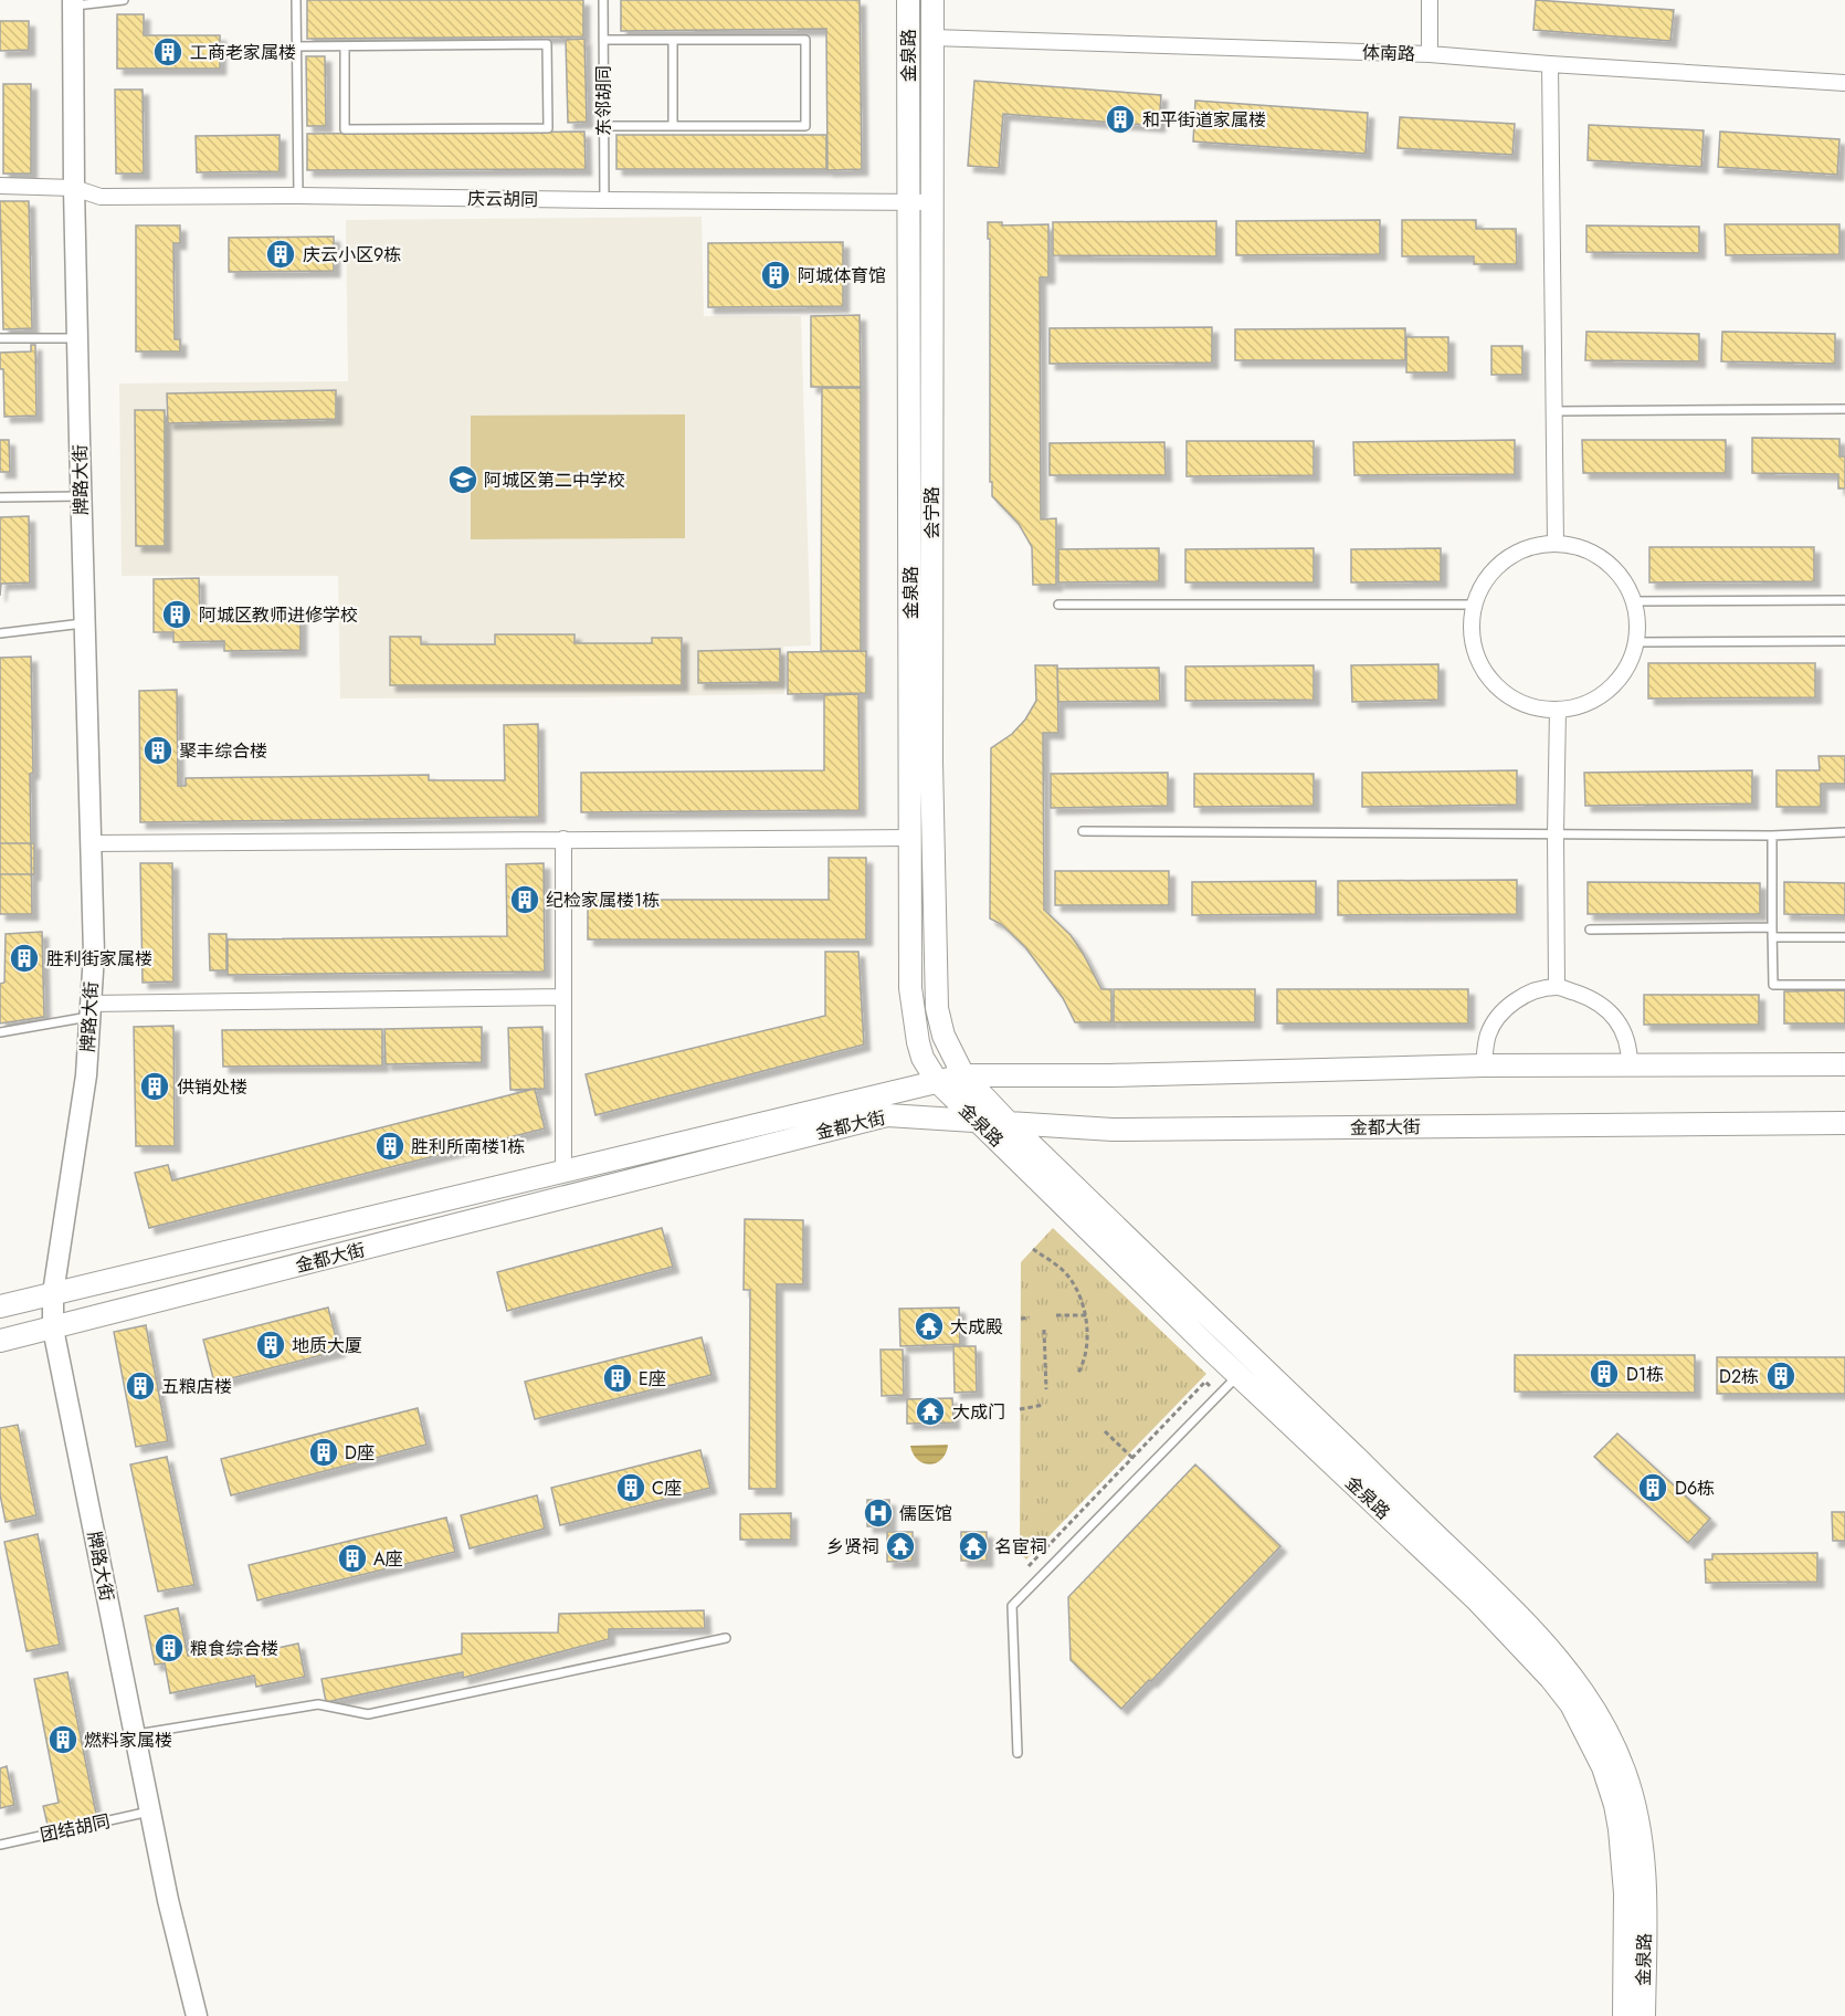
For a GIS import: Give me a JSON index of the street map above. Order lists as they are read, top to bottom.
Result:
{
  "streets": {
    "main road": ["金泉路", "会宁路", "金都大街"],
    "street": ["体南路", "庆云胡同", "牌路大街"],
    "lane": ["东邻胡同", "团结胡同"]
  },
  "crossings": [
    ["体南路", "会宁路"],
    ["金泉路", "庆云胡同"],
    ["金泉路", "会宁路"],
    ["金泉路", "金都大街"],
    ["东邻胡同", "庆云胡同"],
    ["庆云胡同", "牌路大街"],
    ["庆云胡同", "会宁路"],
    ["牌路大街", "金都大街"],
    ["牌路大街", "团结胡同"],
    ["会宁路", "金都大街"]
  ],
  "places": {
    "building": [
      "工商老家属楼",
      "和平街道家属楼",
      "庆云小区9栋",
      "阿城体育馆",
      "阿城区教师进修学校",
      "聚丰综合楼",
      "纪检家属楼1栋",
      "胜利街家属楼",
      "供销处楼",
      "胜利所南楼1栋",
      "地质大厦",
      "D1栋",
      "D2栋",
      "E座",
      "五粮店楼",
      "D座",
      "C座",
      "D6栋",
      "A座",
      "粮食综合楼",
      "燃料家属楼"
    ],
    "school or university": ["阿城区第二中学校"],
    "temple": [
      "大成殿",
      "大成门",
      "乡贤祠",
      "名宦祠"
    ],
    "hospital": ["儒医馆"]
  }
}
